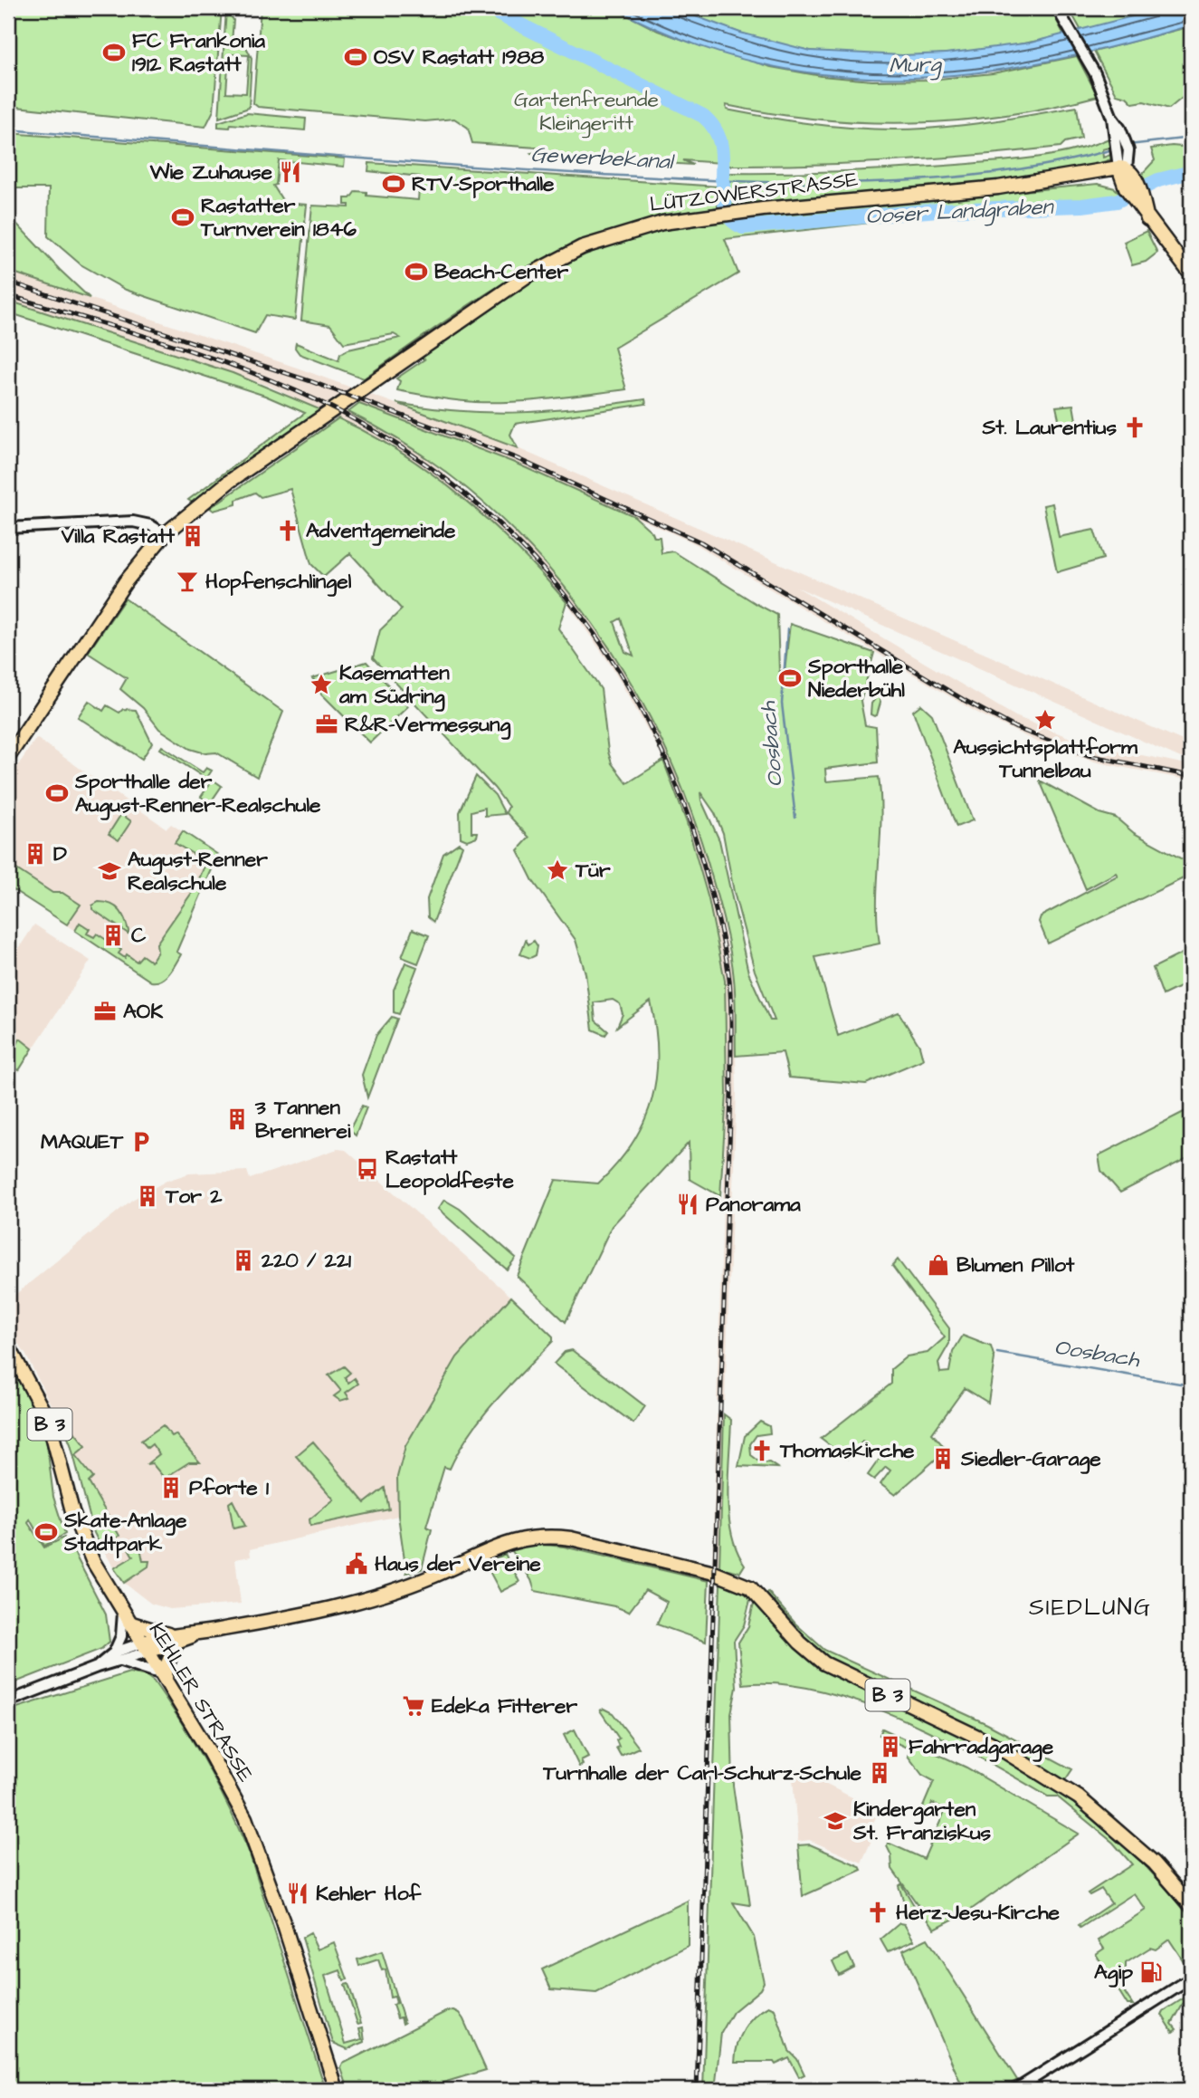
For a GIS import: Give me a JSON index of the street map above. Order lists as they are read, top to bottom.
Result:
{
  "streets": {
    "main road": ["LÜTZOWERSTRASSE", "B 3", "KEHLER STRASSE"]
  },
  "crossings": [
    ["B 3", "KEHLER STRASSE"]
  ],
  "districts": ["SIEDLUNG"],
  "water": [
    "Murg",
    "Gewerbekanal",
    "Ooser Landgraben",
    "Oosbach"
  ],
  "parks": ["Gartenfreunde Kleingeritt"],
  "places": {
    "sports": [
      "FC Frankonia 1912 Rastatt",
      "OSV Rastatt 1988",
      "RTV-Sporthalle",
      "Rastatter Turnverein 1846",
      "Beach-Center",
      "Sporthalle Niederbühl",
      "Sporthalle der August-Renner-Realschule",
      "Skate-Anlage Stadtpark"
    ],
    "restaurant": ["Wie Zuhause", "Panorama", "Kehler Hof"],
    "church": [
      "St. Laurentius",
      "Adventgemeinde",
      "Thomaskirche",
      "Herz-Jesu-Kirche"
    ],
    "building": [
      "Villa Rastatt",
      "D",
      "C",
      "3 Tannen Brennerei",
      "Tor 2",
      "220 / 221",
      "Siedler-Garage",
      "Pforte 1",
      "Fahrradgarage",
      "Turnhalle der Carl-Schurz-Schule"
    ],
    "bar": ["Hopfenschlingel"],
    "place": ["Kasematten am Südring", "Aussichtsplattform Tunnelbau", "Tür"],
    "office": ["R&R-Vermessung", "AOK"],
    "school or university": ["August-Renner Realschule", "Kindergarten St. Franziskus"],
    "parking": ["MAQUET"],
    "bus stop": ["Rastatt Leopoldfeste"],
    "shop": ["Blumen Pillot"],
    "public building": ["Haus der Vereine"],
    "supermarket": ["Edeka Fitterer"],
    "fuel station": ["Agip"]
  }
}
